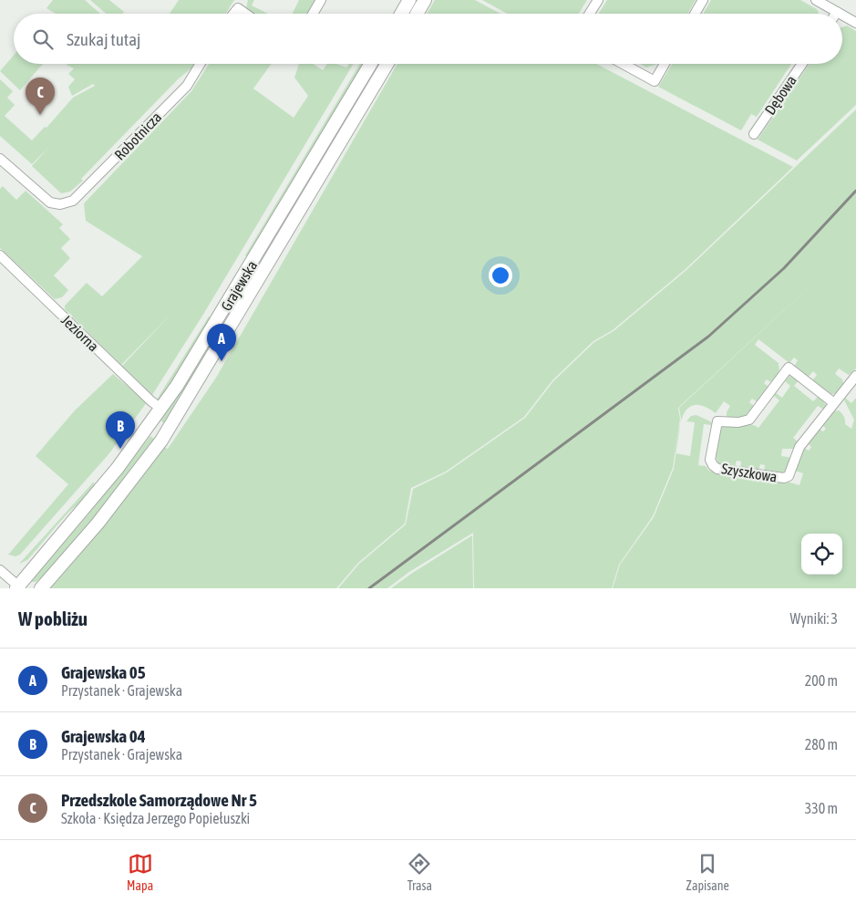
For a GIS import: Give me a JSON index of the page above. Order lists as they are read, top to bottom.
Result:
{
  "streets": {
    "main road": ["Grajewska"],
    "street": [
      "Dębowa",
      "Robotnicza",
      "Jeziorna",
      "Szyszkowa"
    ]
  },
  "crossings": [
    ["Grajewska", "Jeziorna"]
  ],
  "page": {
    "search": "Szukaj tutaj",
    "pins": ["C", "A", "B"],
    "heading": ["W pobliżu", "Wyniki: 3"],
    "list": [
      {
        "mark": "A",
        "name": "Grajewska 05",
        "note": "Przystanek · Grajewska",
        "value": "200 m"
      },
      {
        "mark": "B",
        "name": "Grajewska 04",
        "note": "Przystanek · Grajewska",
        "value": "280 m"
      },
      {
        "mark": "C",
        "name": "Przedszkole Samorządowe Nr 5",
        "note": "Szkoła · Księdza Jerzego Popiełuszki",
        "value": "330 m"
      }
    ],
    "nav": ["Mapa", "Trasa", "Zapisane"]
  }
}
